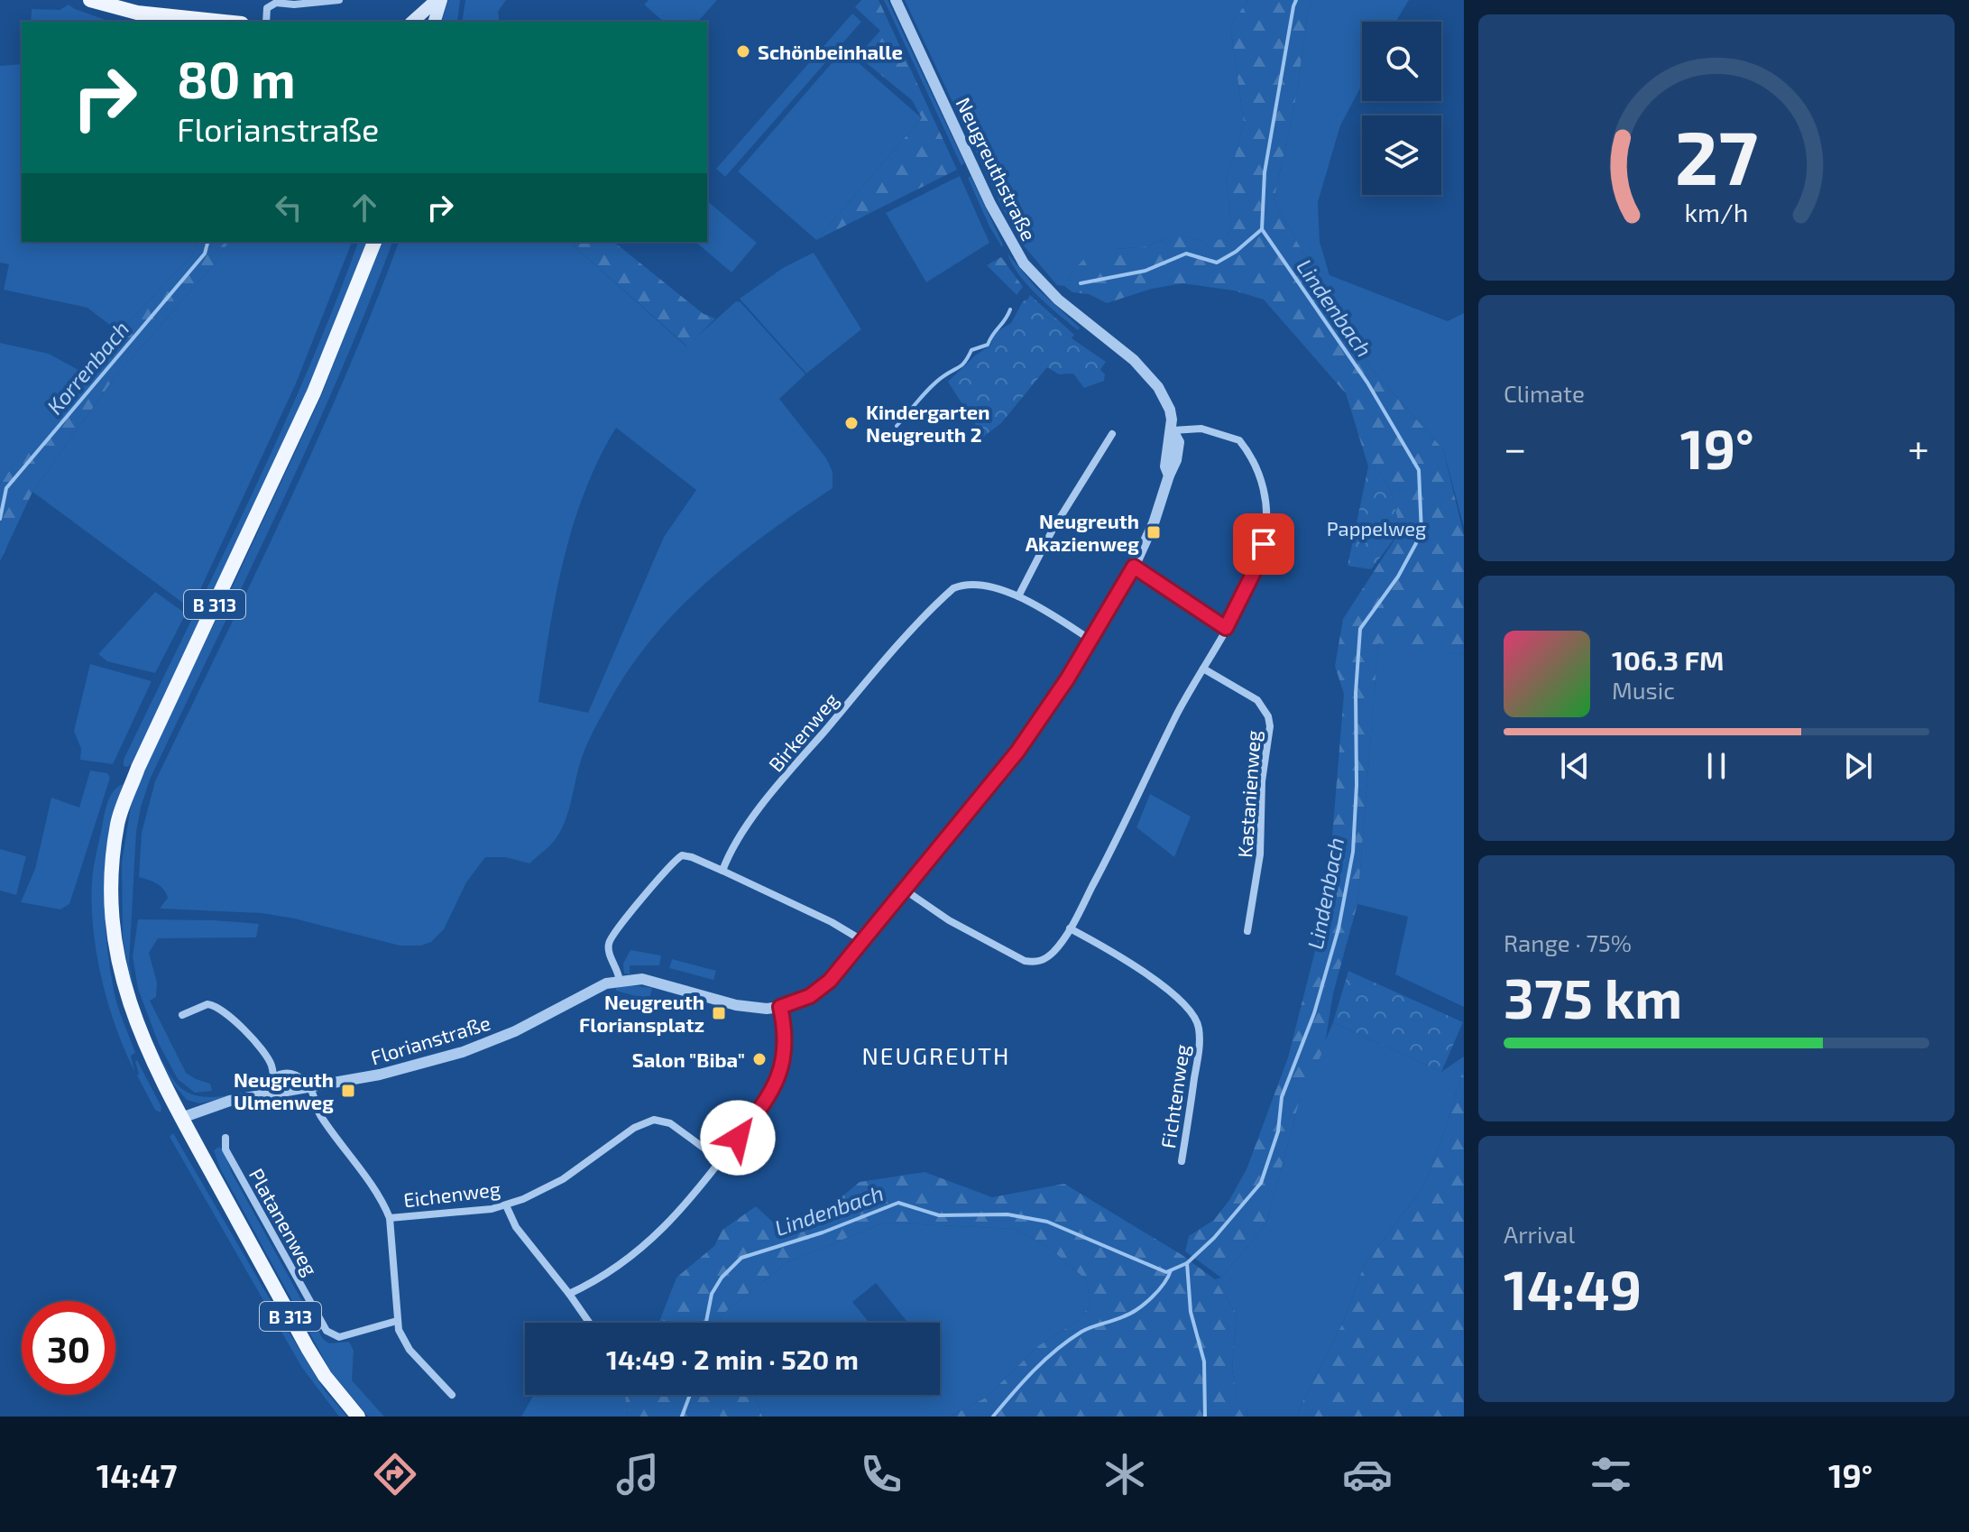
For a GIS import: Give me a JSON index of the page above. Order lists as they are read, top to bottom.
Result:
{
  "streets": {
    "main road": ["B 313"],
    "street": [
      "Neugreuthstraße",
      "Birkenweg",
      "Kastanienweg",
      "Florianstraße",
      "Fichtenweg",
      "Eichenweg",
      "Platanenweg"
    ]
  },
  "crossings": [
    ["Neugreuthstraße", "Florianstraße"],
    ["B 313", "Florianstraße"],
    ["Birkenweg", "Florianstraße"],
    ["Florianstraße", "Eichenweg"]
  ],
  "districts": ["NEUGREUTH"],
  "water": ["Lindenbach", "Korrenbach"],
  "parks": ["Pappelweg"],
  "places": {
    "other": ["Schönbeinhalle", "Kindergarten Neugreuth 2", "Salon \"Biba\""],
    "transit": ["Neugreuth Akazienweg", "Neugreuth Floriansplatz", "Neugreuth Ulmenweg"]
  },
  "page": {
    "turn": ["80 m", "Florianstraße"],
    "tile": [
      "Climate",
      ["Range · 75%", "375 km"],
      ["Arrival", "14:49"]
    ],
    "heat": ["−", "19°", "+"],
    "song": ["106.3 FM", "Music"],
    "limit": "30",
    "trip": "14:49 · 2 min · 520 m",
    "tabs": ["14:47", "19°"],
    "gauge": ["27", "km/h"]
  }
}
